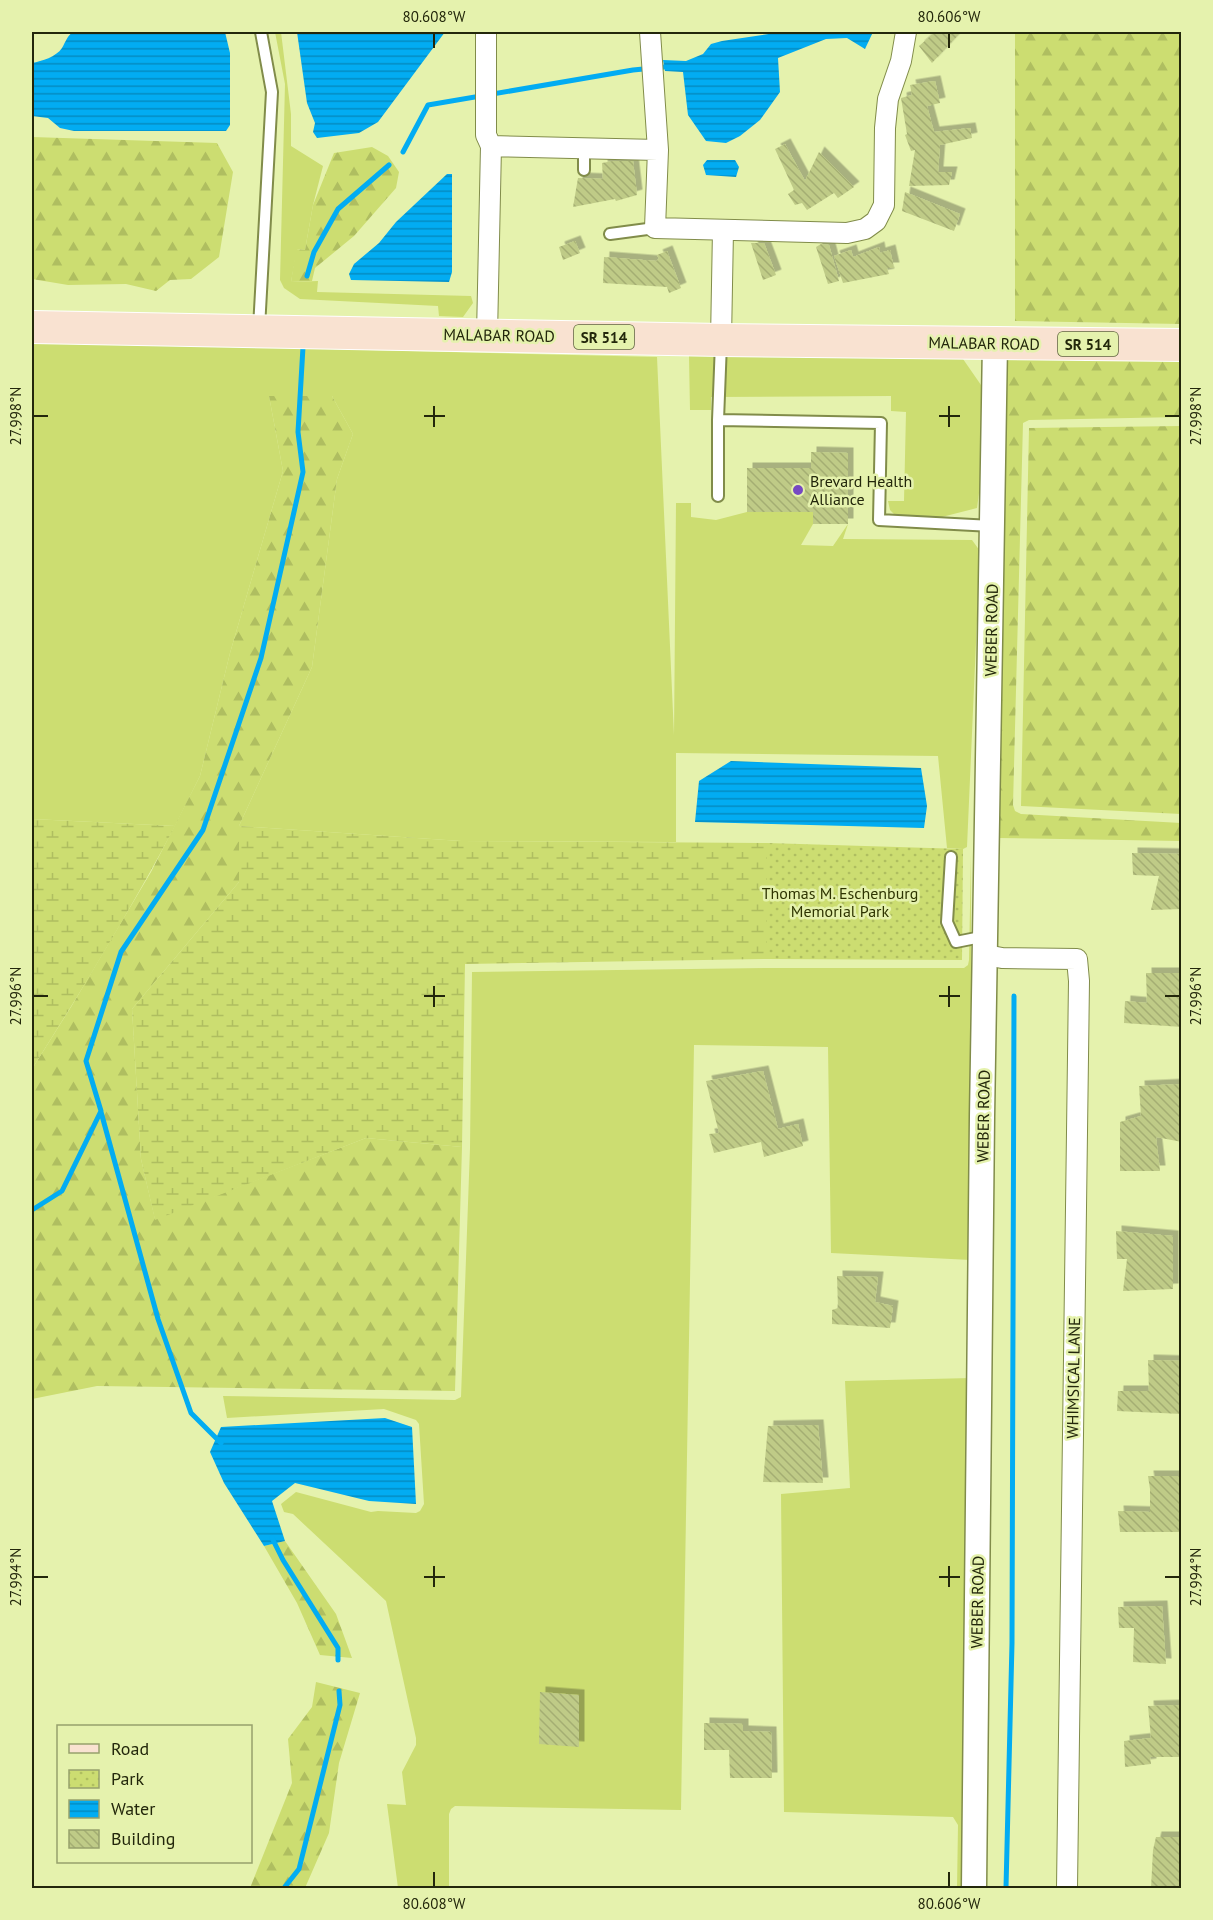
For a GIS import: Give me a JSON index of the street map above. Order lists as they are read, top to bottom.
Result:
{
  "streets": {
    "main road": ["MALABAR ROAD", "SR 514"],
    "street": ["WEBER ROAD", "WHIMSICAL LANE"]
  },
  "crossings": [
    ["MALABAR ROAD", "WEBER ROAD"],
    ["WEBER ROAD", "WHIMSICAL LANE"]
  ],
  "parks": ["Thomas M. Eschenburg Memorial Park"],
  "places": ["Brevard Health Alliance"],
  "legend": [
    "Road",
    "Park",
    "Water",
    "Building"
  ],
  "coordinates": [
    "80.608°W",
    "80.606°W",
    "27.998°N",
    "27.996°N",
    "27.994°N"
  ]
}
